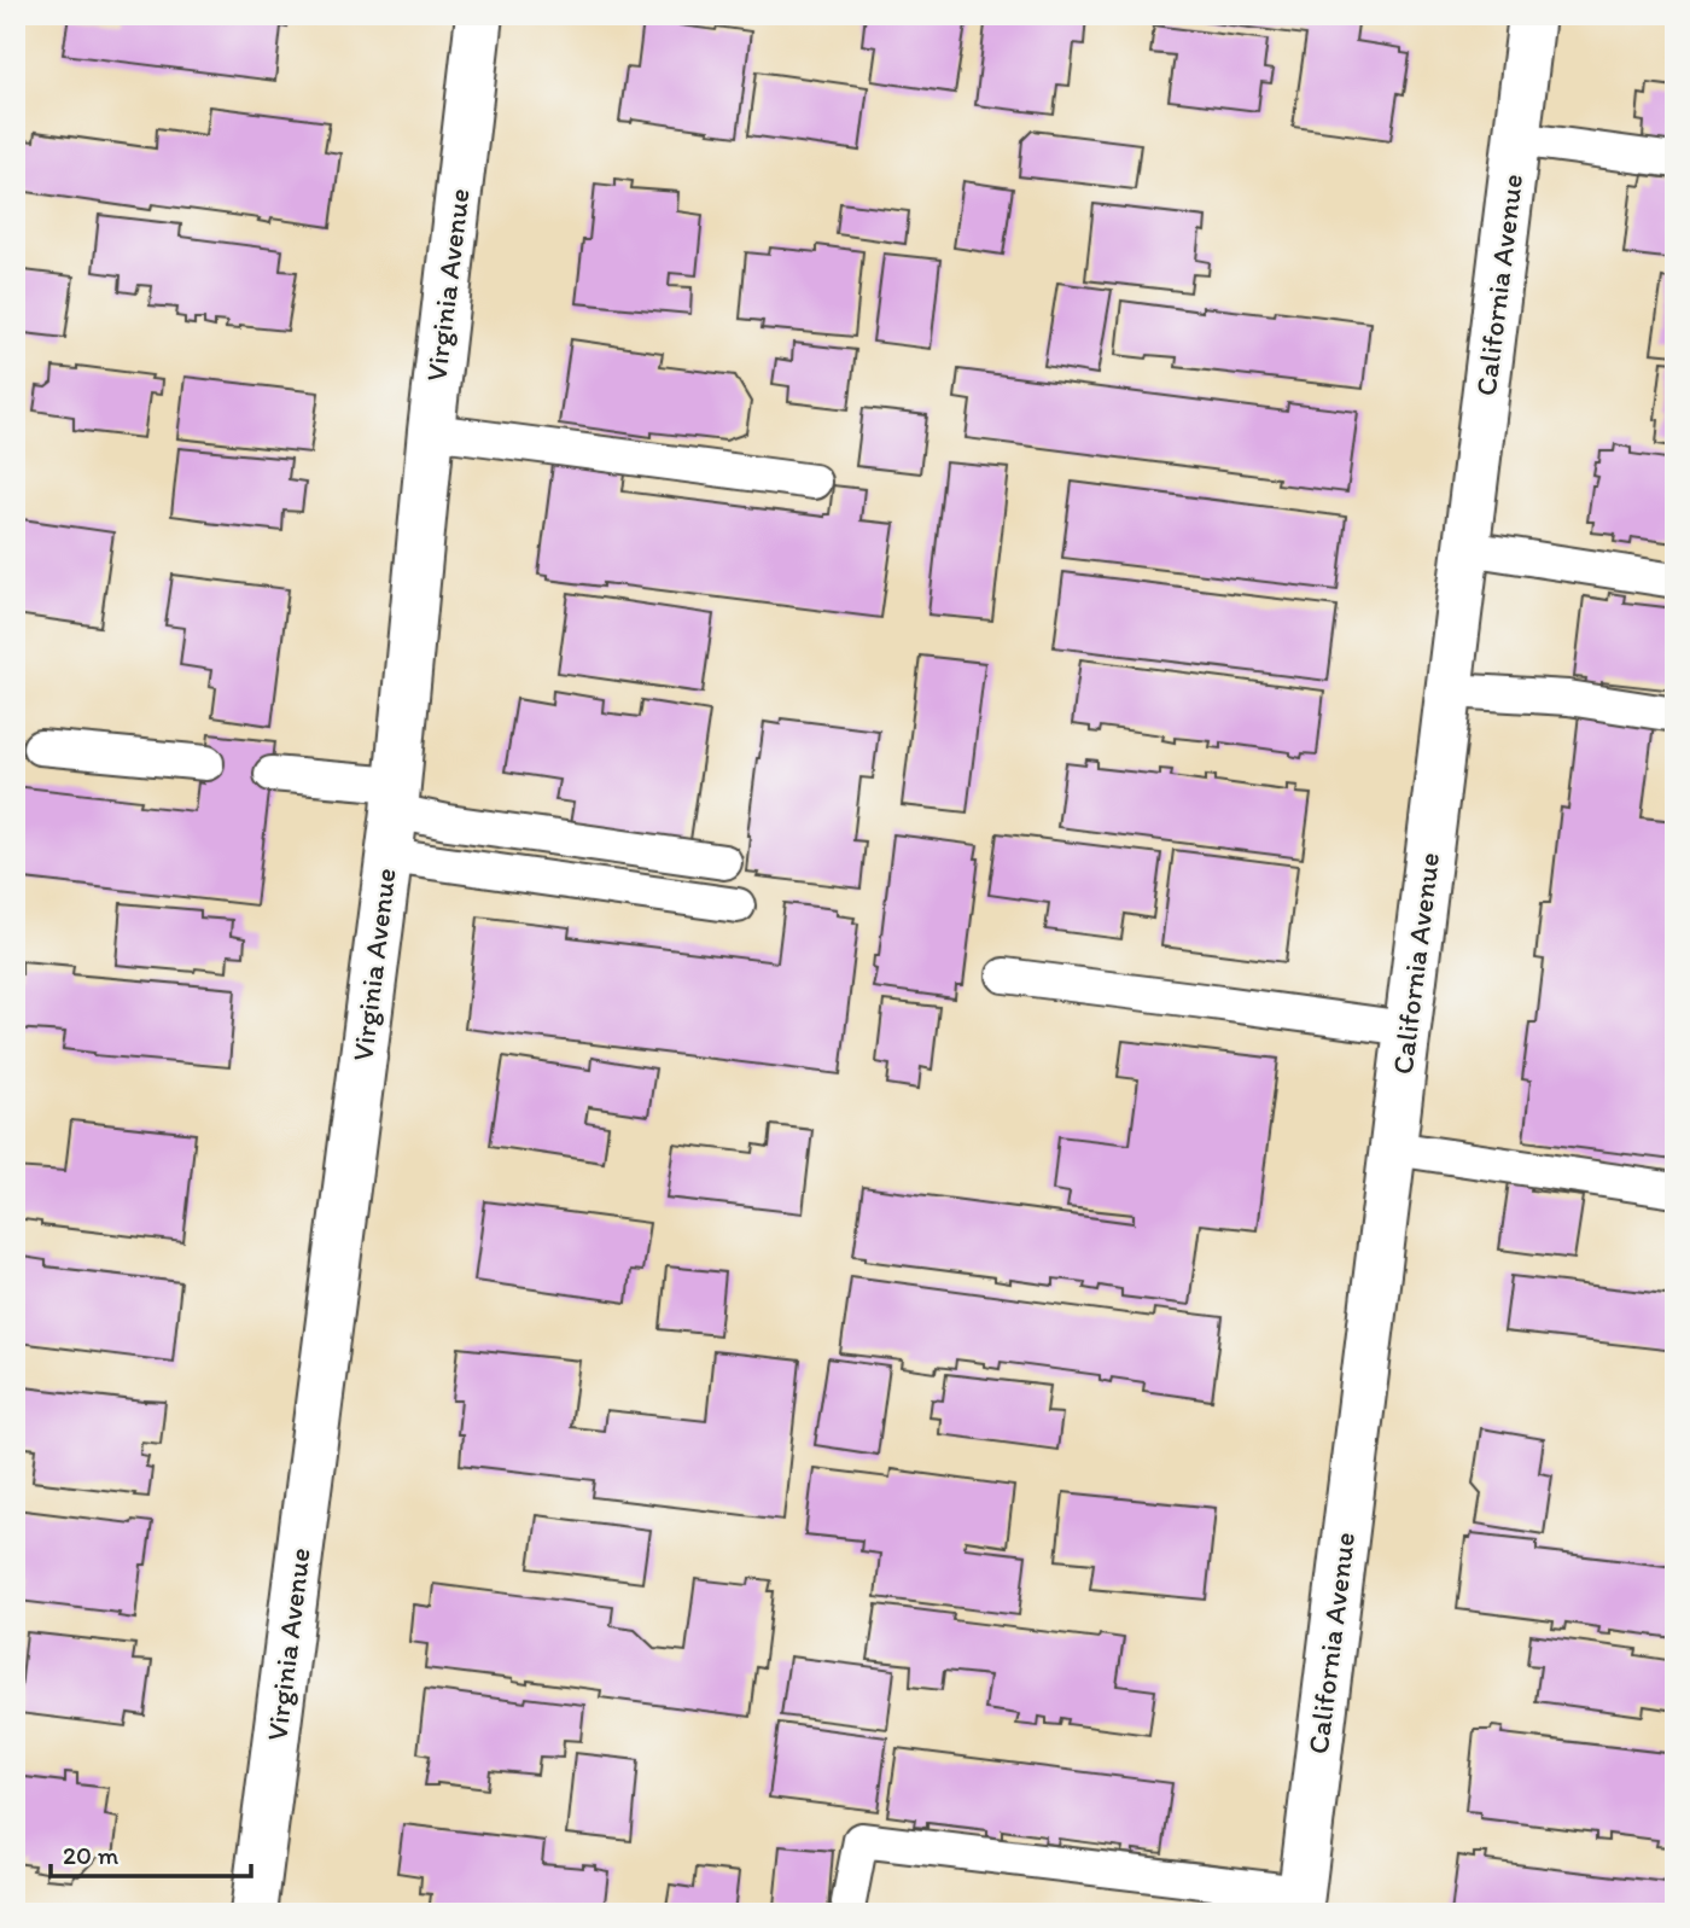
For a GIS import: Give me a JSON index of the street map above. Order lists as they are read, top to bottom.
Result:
{
  "streets": {
    "main road": ["Virginia Avenue", "California Avenue"]
  },
  "scale_bar": "20 m"
}
